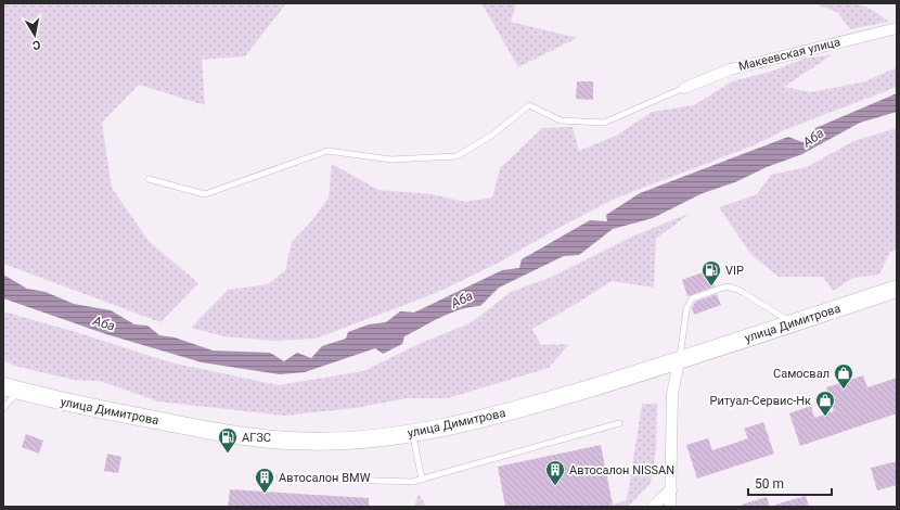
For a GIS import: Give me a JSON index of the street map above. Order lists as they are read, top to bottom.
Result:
{
  "streets": {
    "main road": ["улица Димитрова"],
    "street": ["Макеевская улица"]
  },
  "water": ["Аба"],
  "places": {
    "fuel station": ["VIP", "АГЗС"],
    "shop": ["Самосвал", "Ритуал-Сервис-Нк"],
    "building": ["Автосалон NISSAN", "Автосалон BMW"]
  },
  "scale_bar": "50 m",
  "north": "bottom"
}
